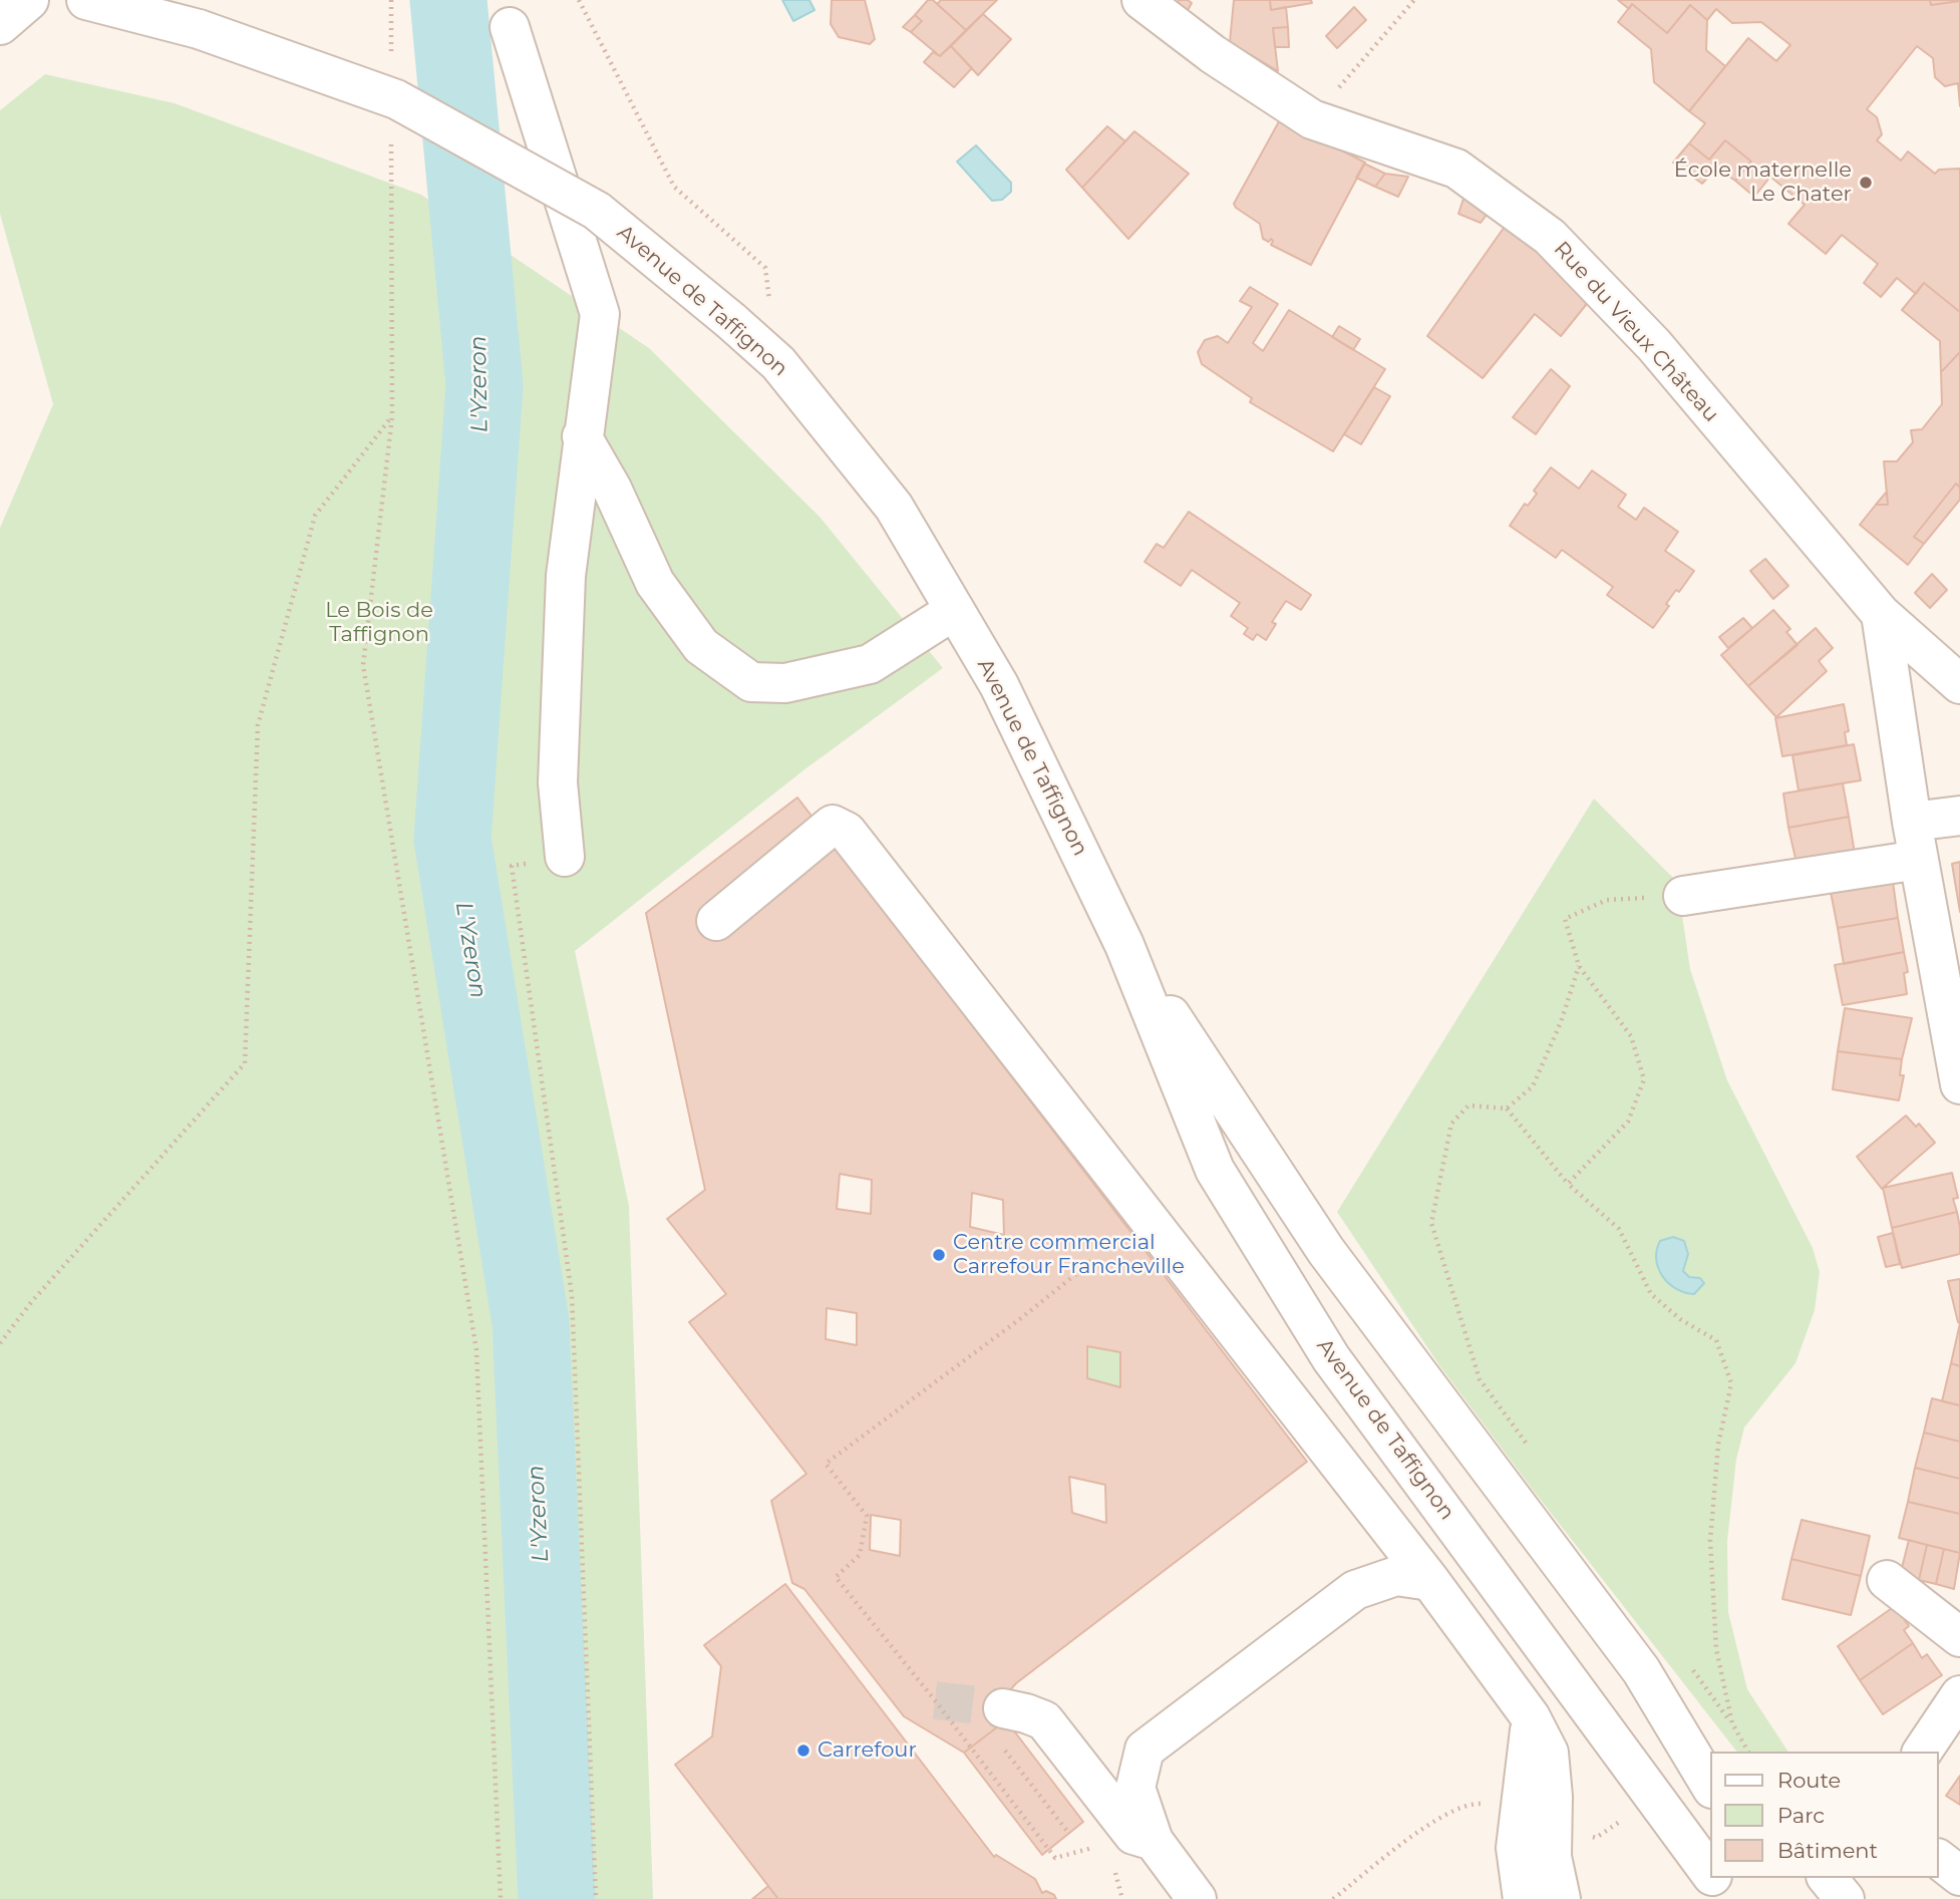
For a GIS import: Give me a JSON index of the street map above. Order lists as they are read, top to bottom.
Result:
{
  "streets": {
    "street": ["Avenue de Taffignon", "Rue du Vieux Château"]
  },
  "water": ["L'Yzeron"],
  "parks": ["Le Bois de Taffignon"],
  "places": ["École maternelle Le Chater", "Centre commercial Carrefour Francheville", "Carrefour"],
  "legend": ["Route", "Parc", "Bâtiment"]
}
